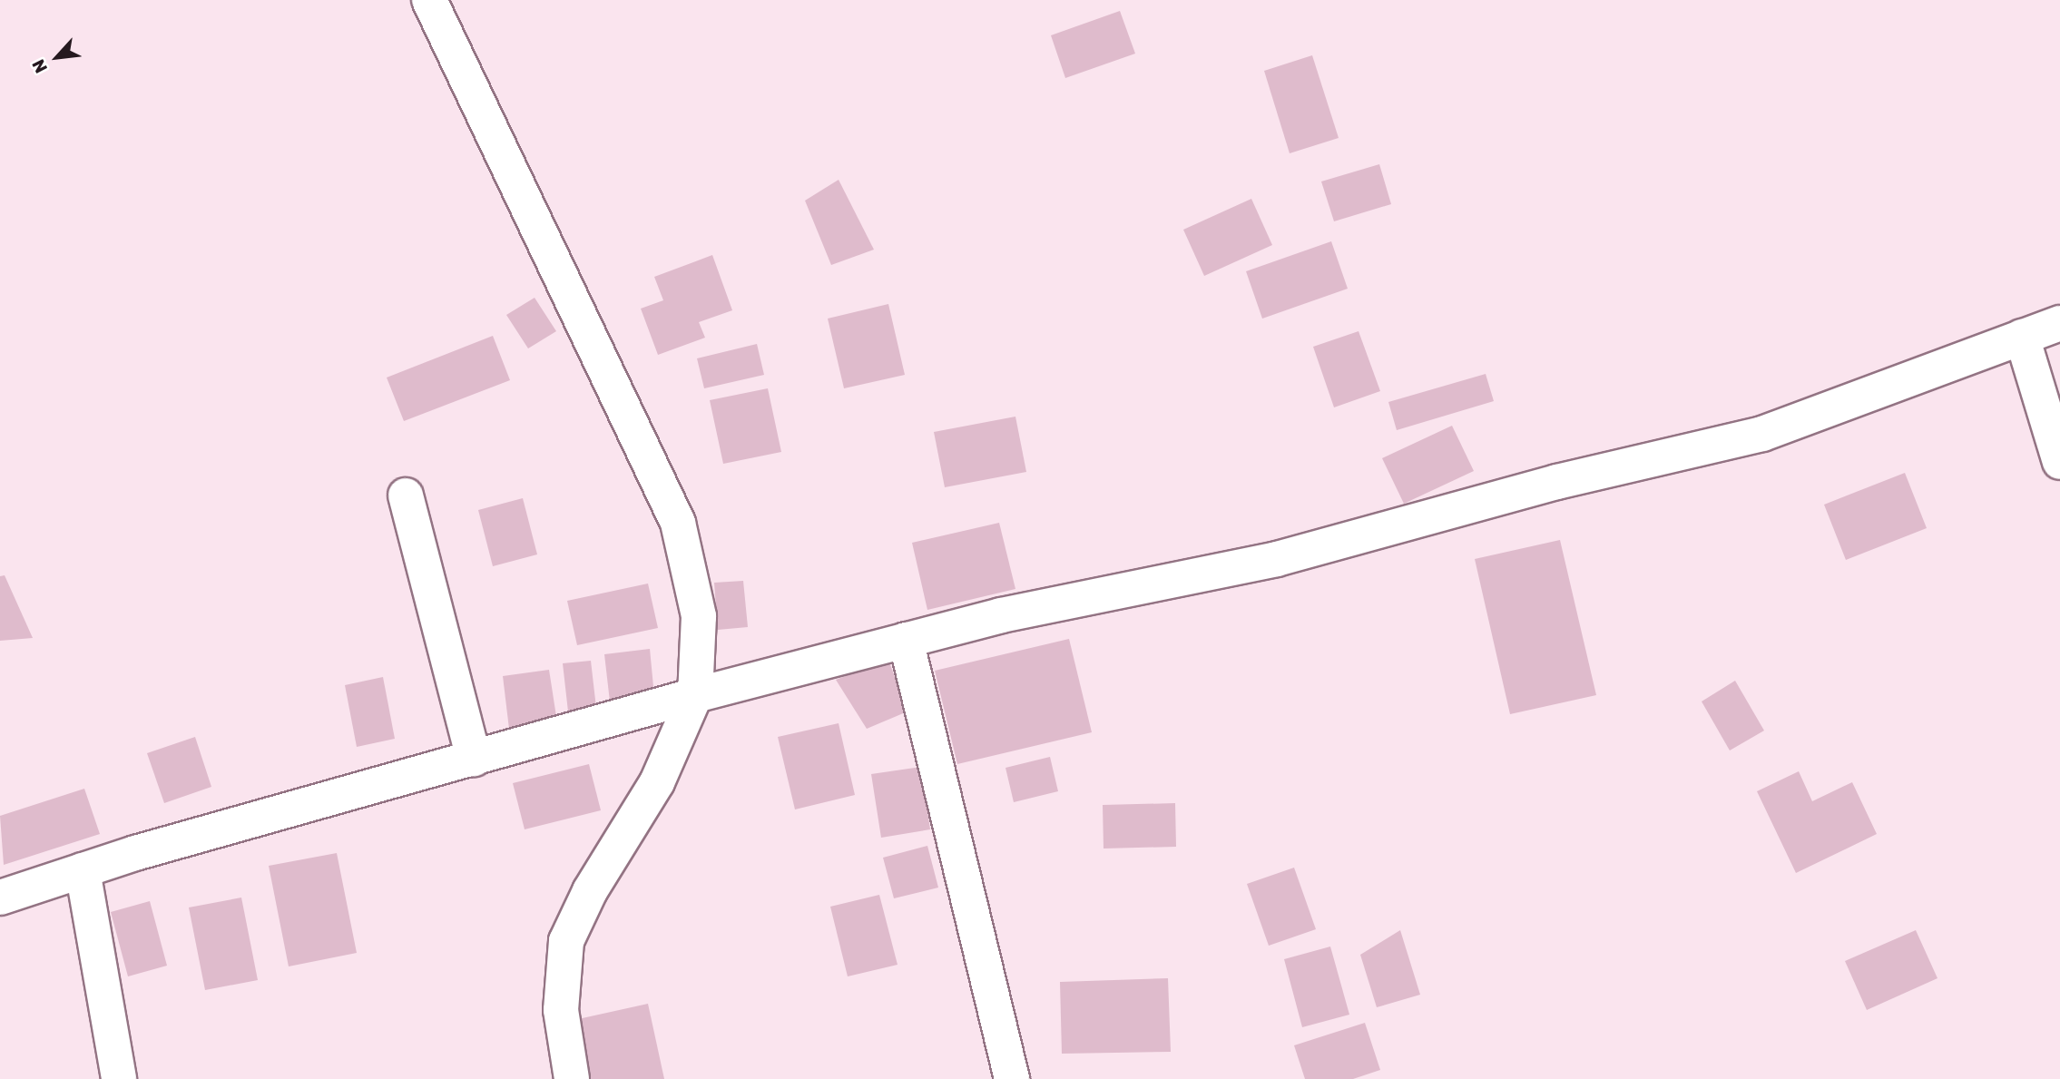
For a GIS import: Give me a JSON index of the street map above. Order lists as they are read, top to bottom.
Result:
{
  "north": "bottom left"
}
